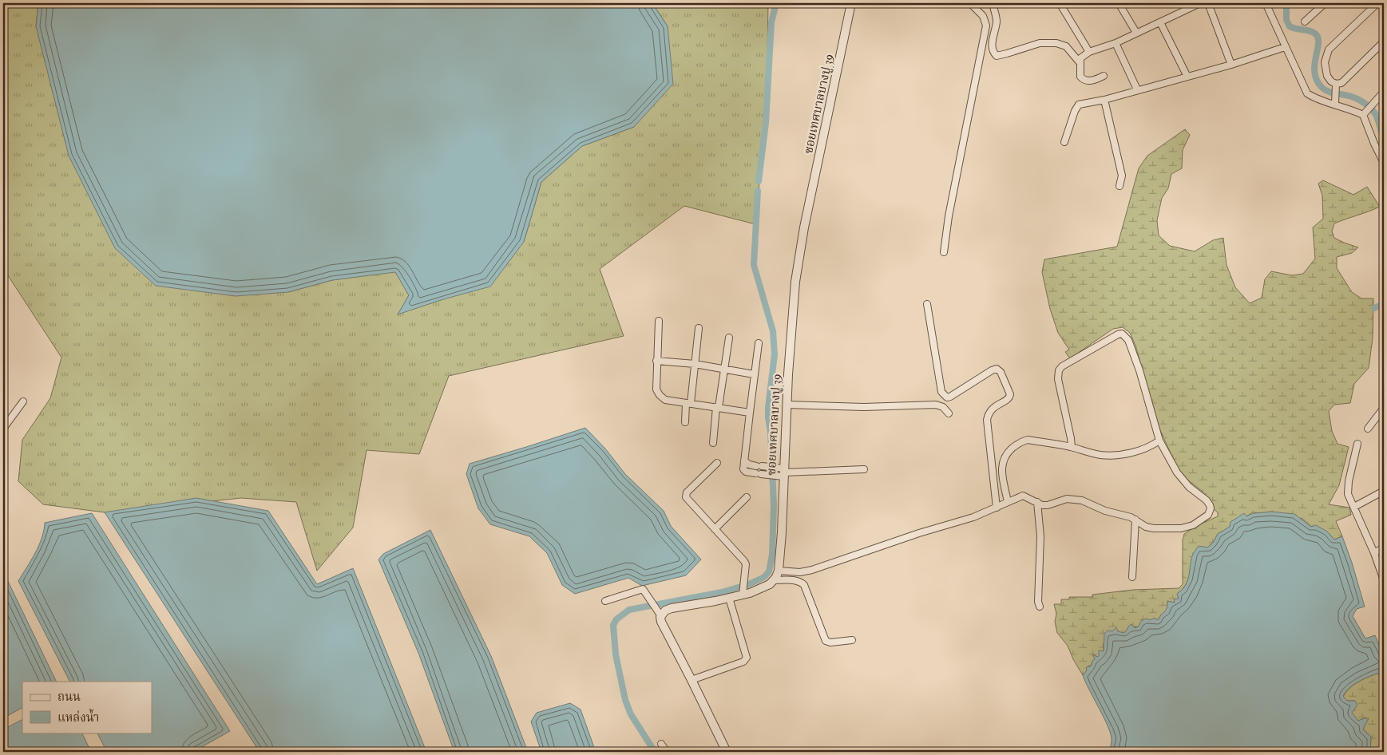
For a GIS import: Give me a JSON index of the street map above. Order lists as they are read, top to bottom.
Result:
{
  "streets": {
    "street": ["ซอยเทศบาลบางปู 39"]
  },
  "legend": ["ถนน", "แหล่งน้ำ"]
}
